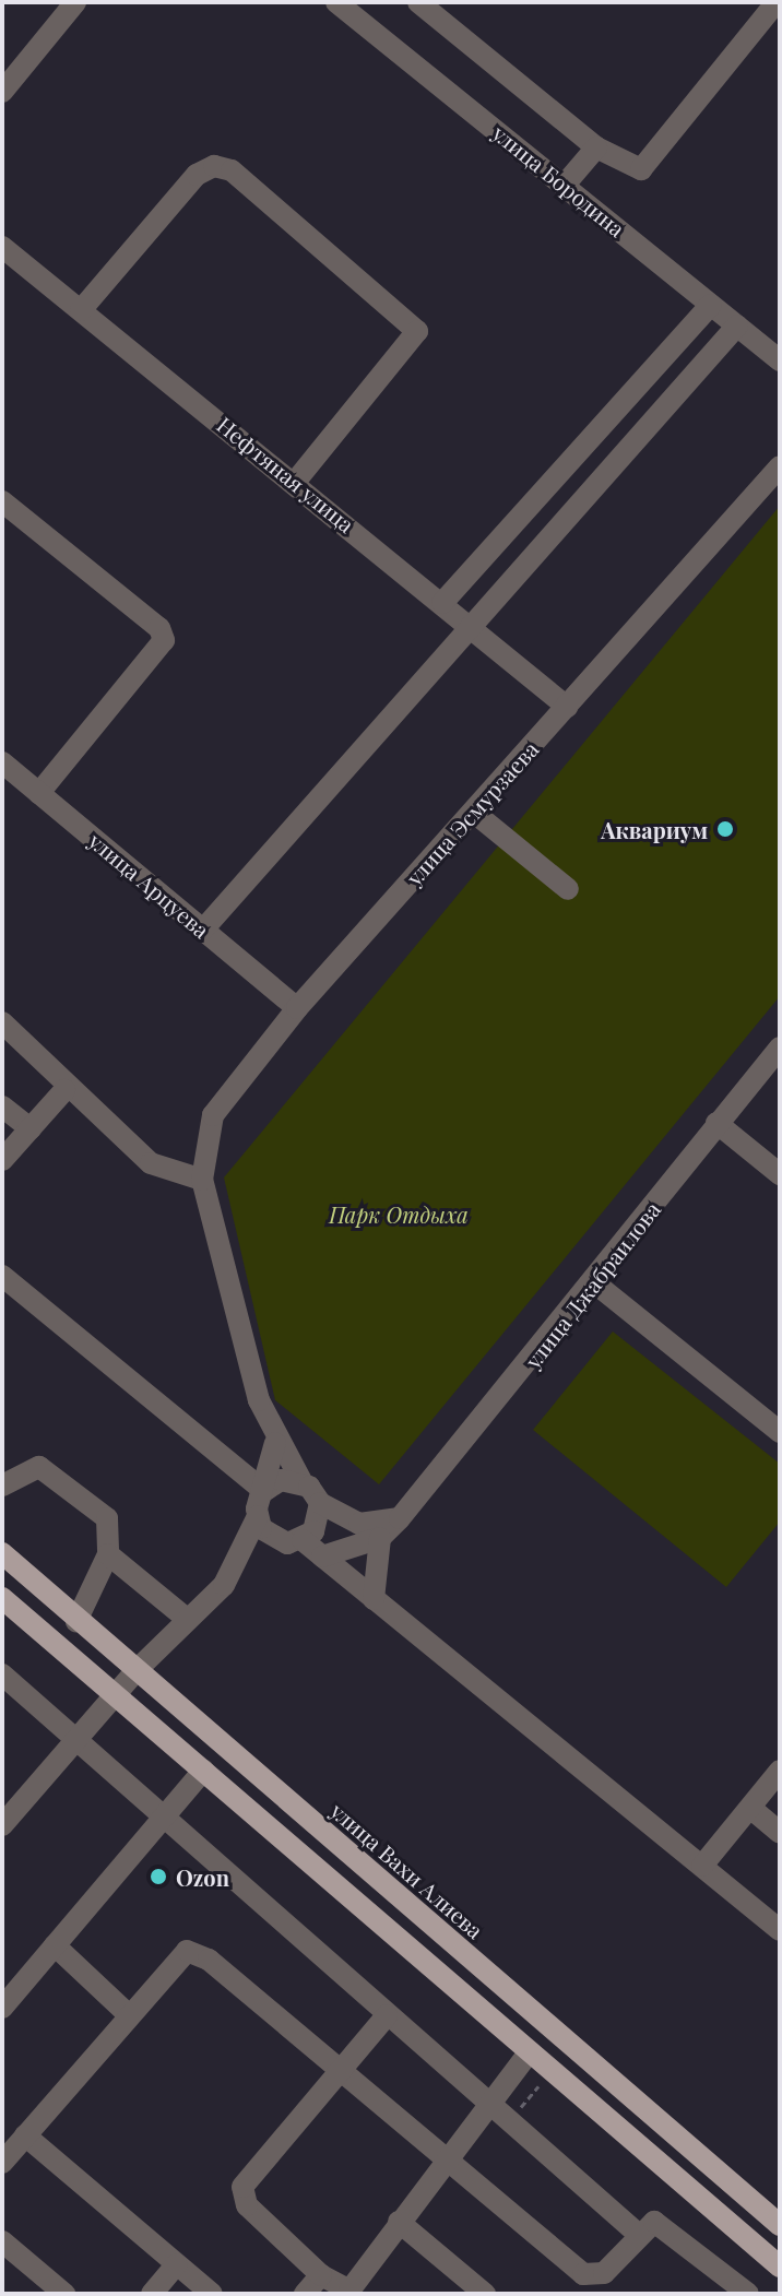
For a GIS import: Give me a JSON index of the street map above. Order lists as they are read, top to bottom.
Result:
{
  "streets": {
    "main road": ["улица Вахи Алиева"],
    "street": [
      "улица Бородина",
      "Нефтяная улица",
      "улица Эсмурзаева",
      "улица Арцуева",
      "улица Джабраилова"
    ]
  },
  "crossings": [
    ["Нефтяная улица", "улица Эсмурзаева"],
    ["улица Эсмурзаева", "улица Арцуева"]
  ],
  "parks": ["Парк Отдыха"],
  "places": ["Аквариум", "Ozon"]
}
